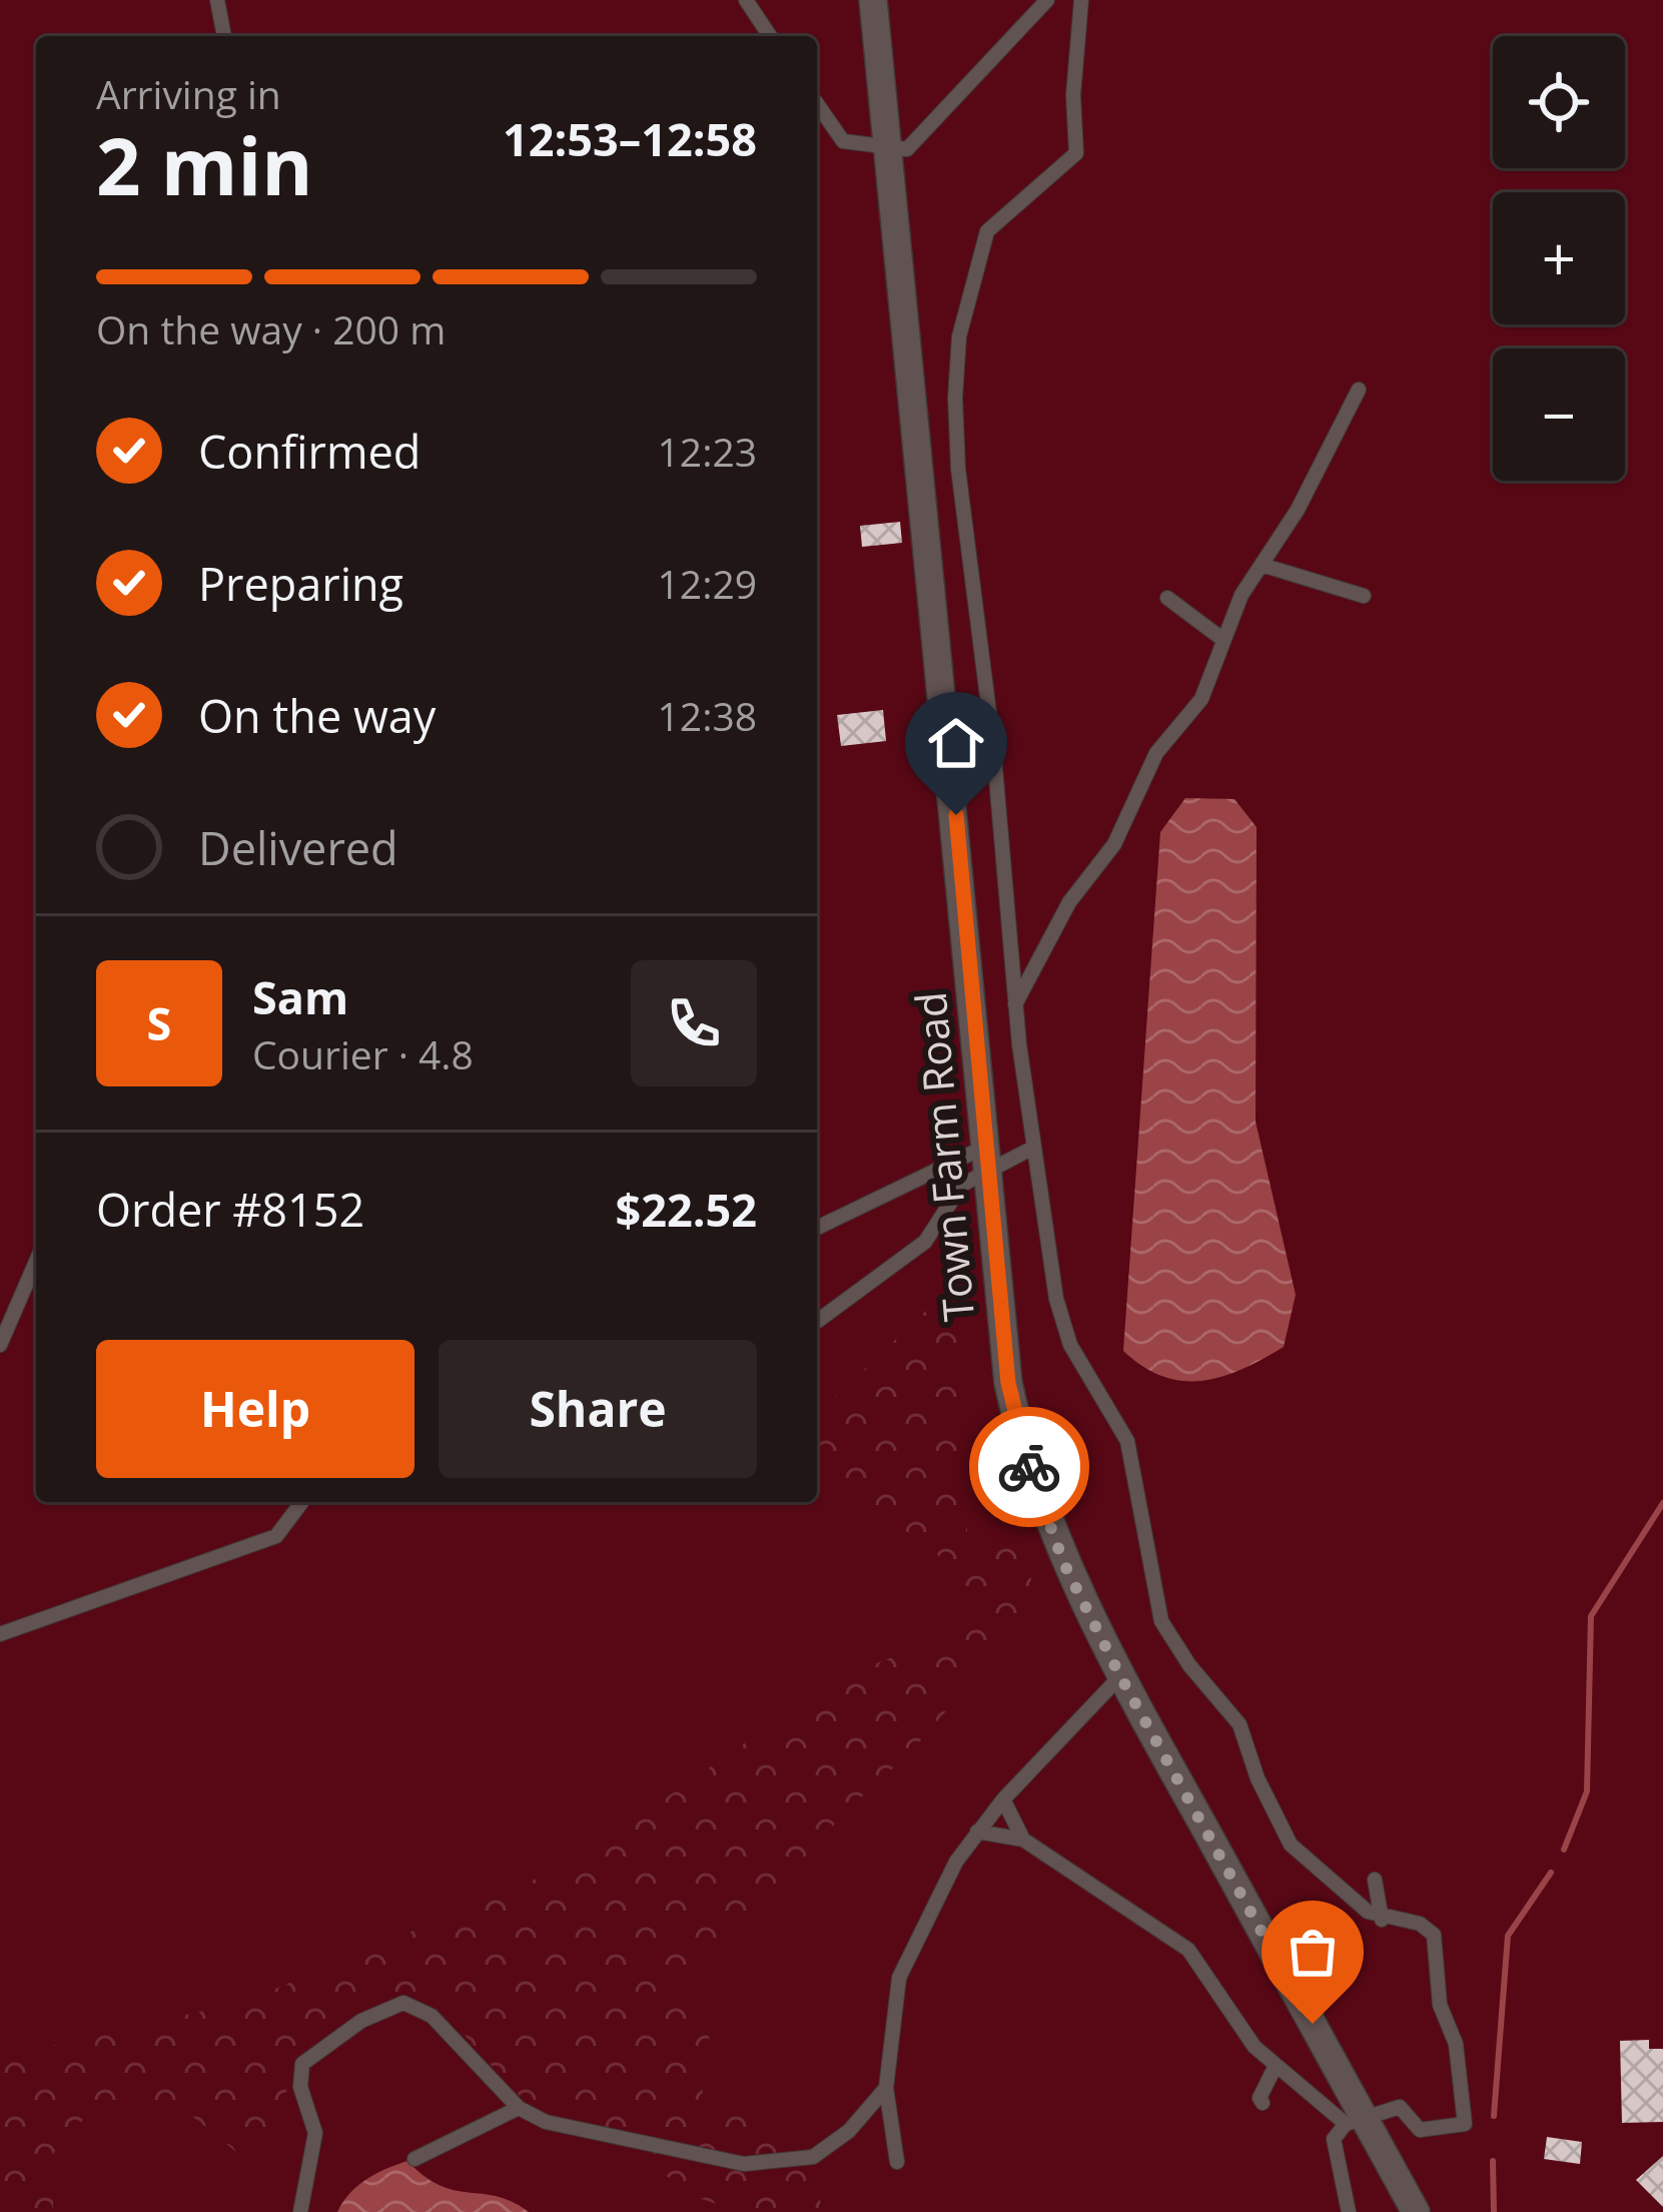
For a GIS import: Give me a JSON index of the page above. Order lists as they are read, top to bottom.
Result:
{
  "streets": {
    "street": ["Town Farm Road"]
  },
  "page": {
    "map_buttons": ["+", "−"],
    "heading": ["2 min", "Arriving in", "12:53–12:58"],
    "panel": [
      "Sam",
      "Courier · 4.8",
      "Order #8152",
      "$22.52"
    ],
    "bar": "On the way · 200 m",
    "list": [
      ["Confirmed", "12:23"],
      ["Preparing", "12:29"],
      ["On the way", "12:38"],
      "Delivered"
    ],
    "round": "S",
    "buttons": ["Help", "Share"]
  }
}
